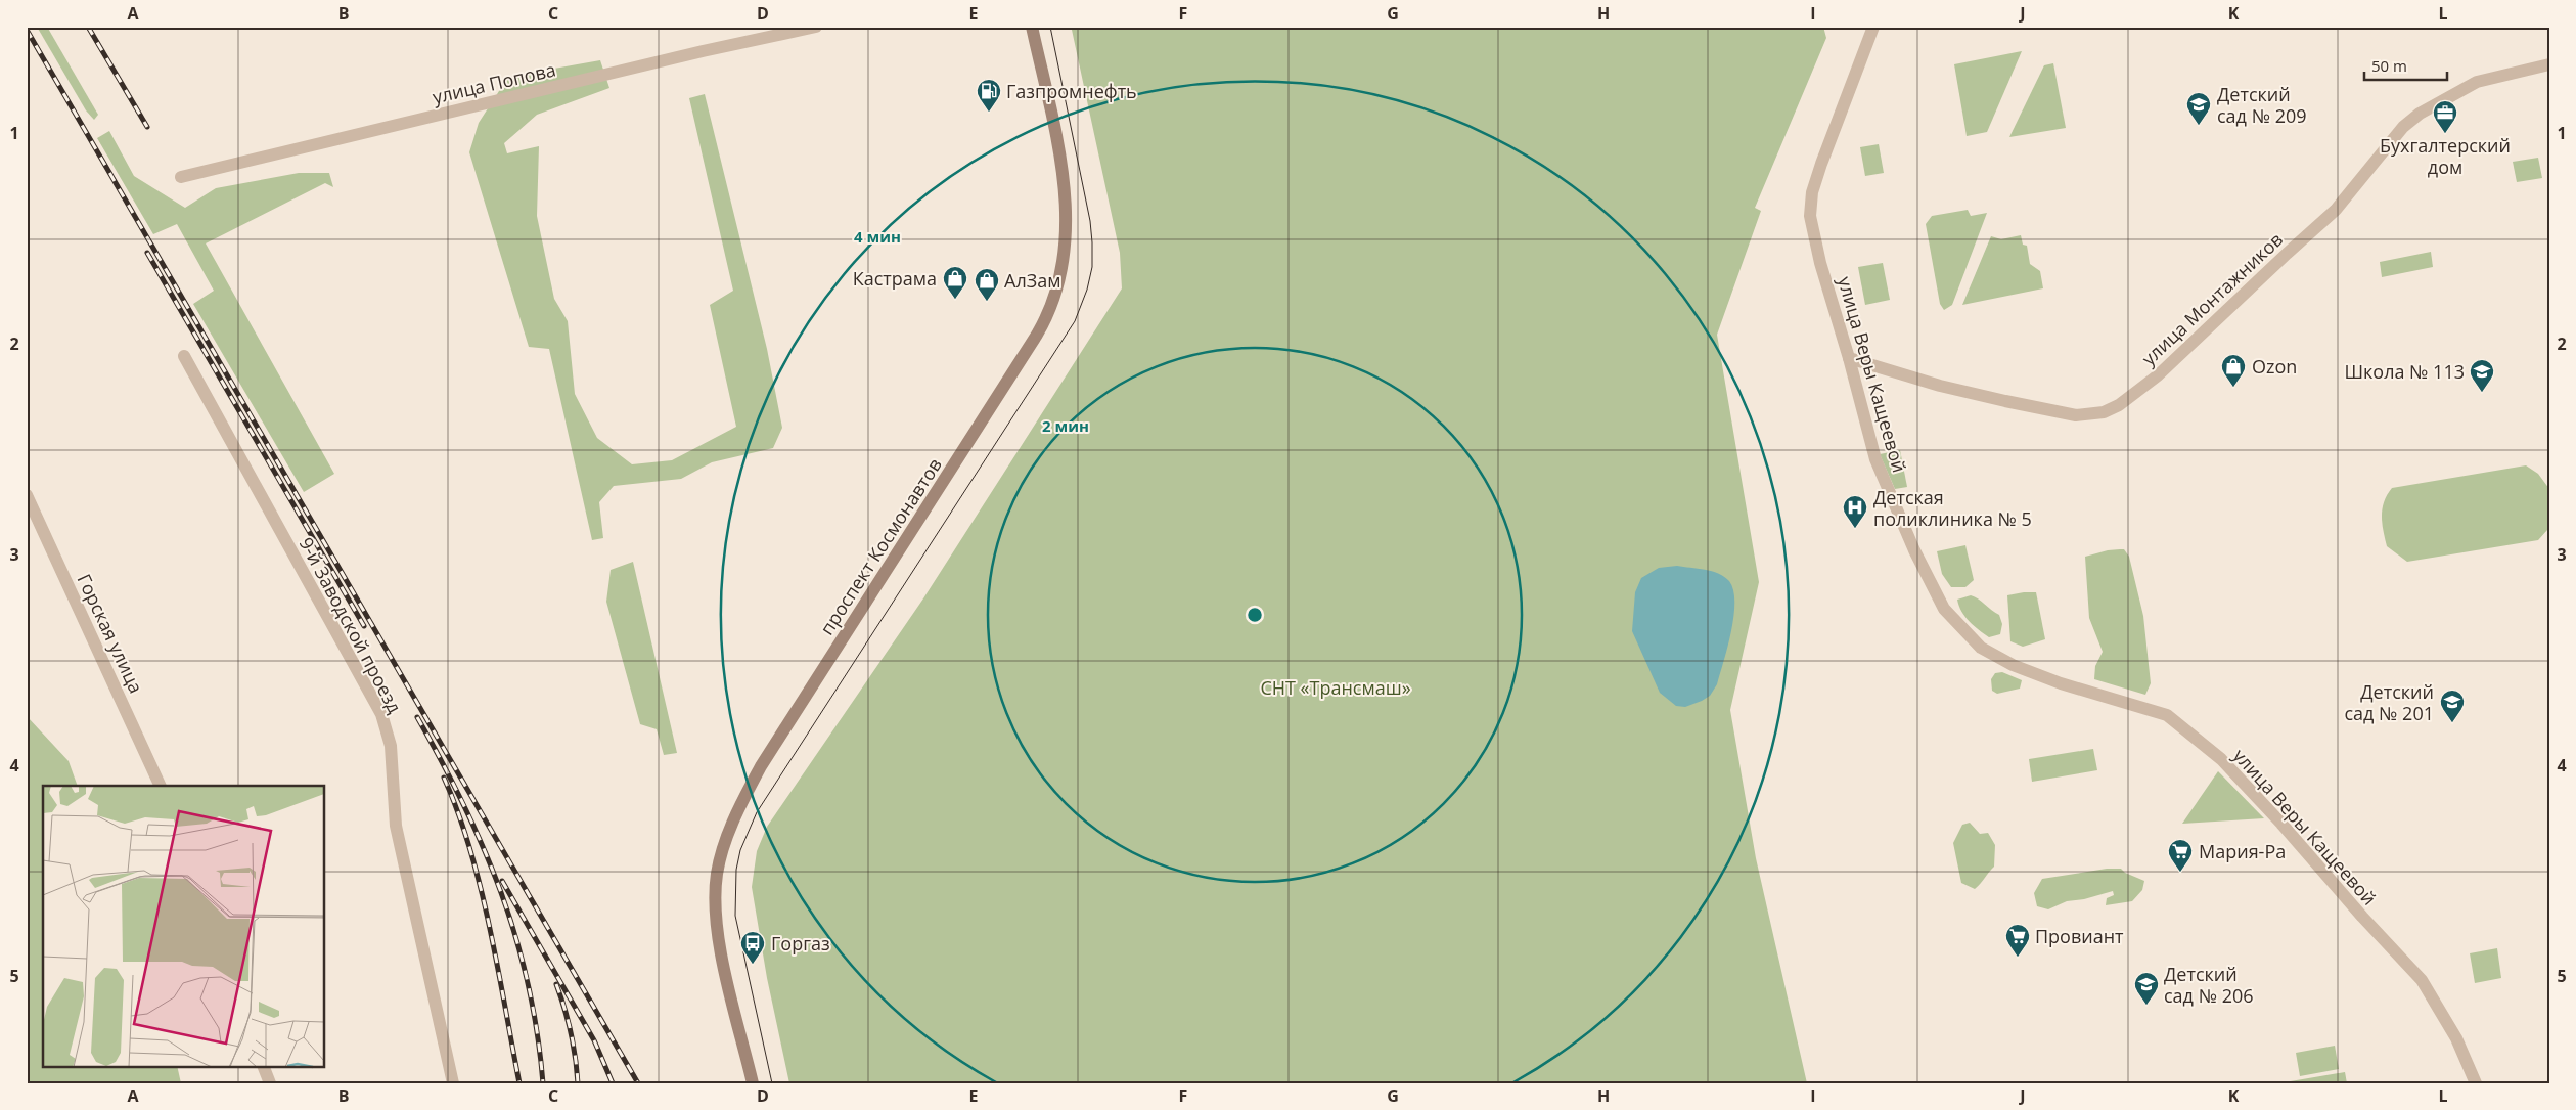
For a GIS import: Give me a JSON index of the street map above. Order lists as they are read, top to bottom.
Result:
{
  "streets": {
    "main road": ["проспект Космонавтов"],
    "street": [
      "улица Попова",
      "улица Монтажников",
      "улица Веры Кащеевой",
      "9-й Заводской проезд",
      "Горская улица"
    ]
  },
  "crossings": [
    ["улица Монтажников", "улица Веры Кащеевой"]
  ],
  "parks": ["СНТ «Трансмаш»"],
  "places": {
    "fuel station": ["Газпромнефть"],
    "school or university": [
      "Детский сад № 209",
      "Школа № 113",
      "Детский сад № 201",
      "Детский сад № 206"
    ],
    "office": ["Бухгалтерский дом"],
    "shop": ["Кастрама", "АлЗам", "Ozon"],
    "hospital": ["Детская поликлиника № 5"],
    "supermarket": ["Мария-Ра", "Провиант"],
    "bus stop": ["Горгаз"]
  },
  "scale_bar": "50 m",
  "grid": {
    "columns": [
      "A",
      "B",
      "C",
      "D",
      "E",
      "F",
      "G",
      "H",
      "I",
      "J",
      "K",
      "L"
    ],
    "rows": [
      "1",
      "2",
      "3",
      "4",
      "5"
    ]
  },
  "rings": ["4 мин", "2 мин"]
}
